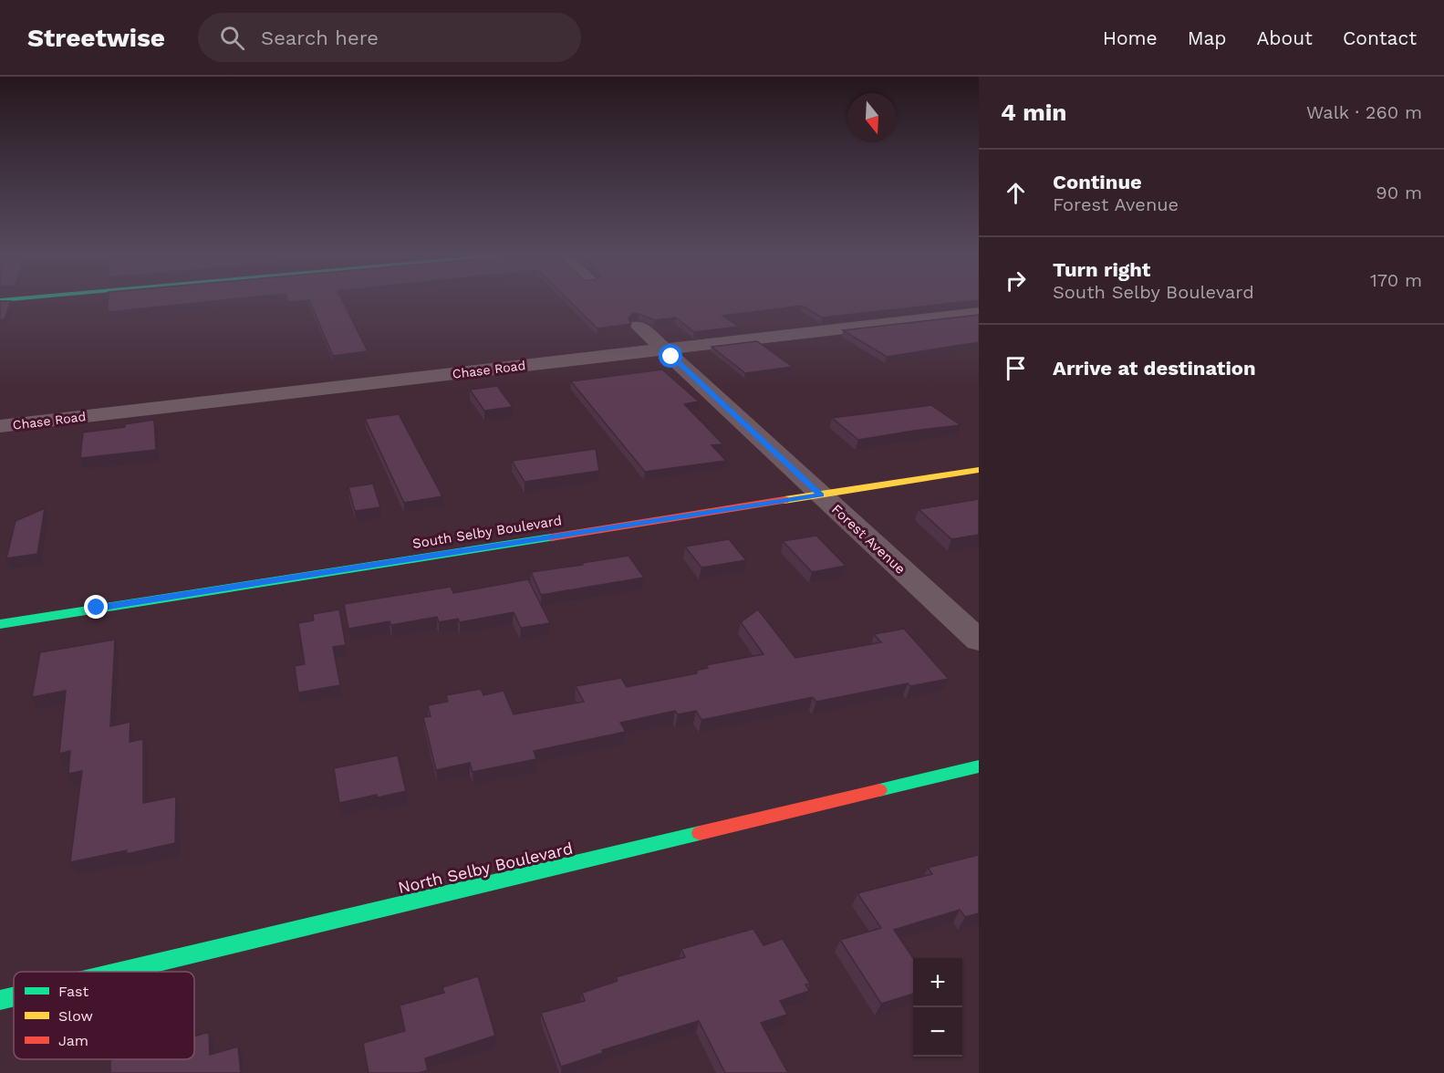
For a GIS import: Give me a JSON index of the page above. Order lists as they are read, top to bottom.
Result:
{
  "streets": {
    "street": [
      "Chase Road",
      "South Selby Boulevard",
      "Forest Avenue",
      "North Selby Boulevard"
    ]
  },
  "crossings": [
    ["Chase Road", "Forest Avenue"],
    ["South Selby Boulevard", "Forest Avenue"]
  ],
  "legend": ["Fast", "Slow", "Jam"],
  "north": "bottom",
  "page": {
    "header": "Streetwise",
    "search": "Search here",
    "nav": [
      "Home",
      "Map",
      "About",
      "Contact"
    ],
    "heading": ["4 min", "Walk · 260 m"],
    "list": [
      ["Continue", "Forest Avenue", "90 m"],
      ["Turn right", "South Selby Boulevard", "170 m"],
      "Arrive at destination"
    ],
    "map_buttons": ["+", "−"]
  }
}
